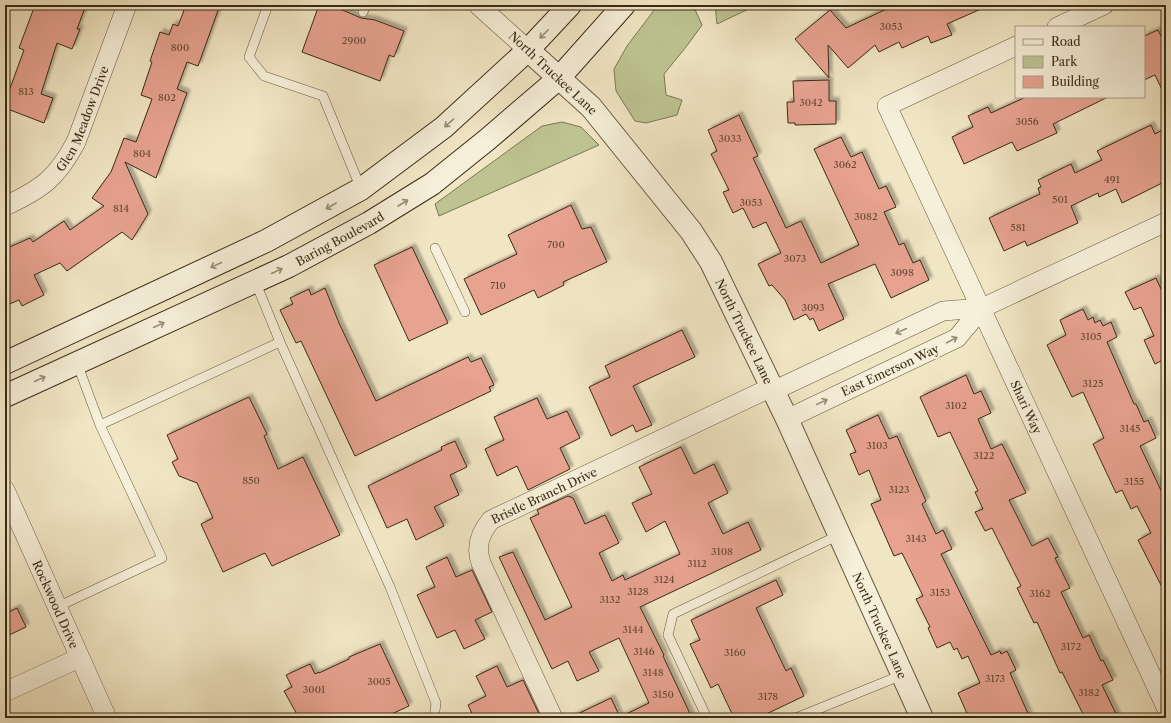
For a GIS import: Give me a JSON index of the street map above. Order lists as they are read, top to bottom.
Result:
{
  "streets": {
    "main road": ["North Truckee Lane", "Baring Boulevard"],
    "street": [
      "Glen Meadow Drive",
      "East Emerson Way",
      "Shari Way",
      "Bristle Branch Drive",
      "Rockwood Drive"
    ]
  },
  "crossings": [
    ["North Truckee Lane", "Baring Boulevard"],
    ["North Truckee Lane", "East Emerson Way"],
    ["North Truckee Lane", "Bristle Branch Drive"],
    ["East Emerson Way", "Shari Way"],
    ["East Emerson Way", "Bristle Branch Drive"]
  ],
  "house_numbers": [
    "3053",
    "2900",
    "800",
    "813",
    "802",
    "3042",
    "3056",
    "3033",
    "804",
    "3062",
    "491",
    "501",
    "3053",
    "814",
    "3082",
    "581",
    "700",
    "3073",
    "3098",
    "710",
    "3093",
    "3105",
    "3125",
    "3102",
    "3145",
    "3103",
    "3122",
    "850",
    "3155",
    "3123",
    "3143",
    "3108",
    "3112",
    "3124",
    "3128",
    "3153",
    "3162",
    "3132",
    "3144",
    "3172",
    "3146",
    "3160",
    "3148",
    "3173",
    "3005",
    "3001",
    "3182",
    "3150",
    "3178"
  ],
  "legend": ["Road", "Park", "Building"]
}
